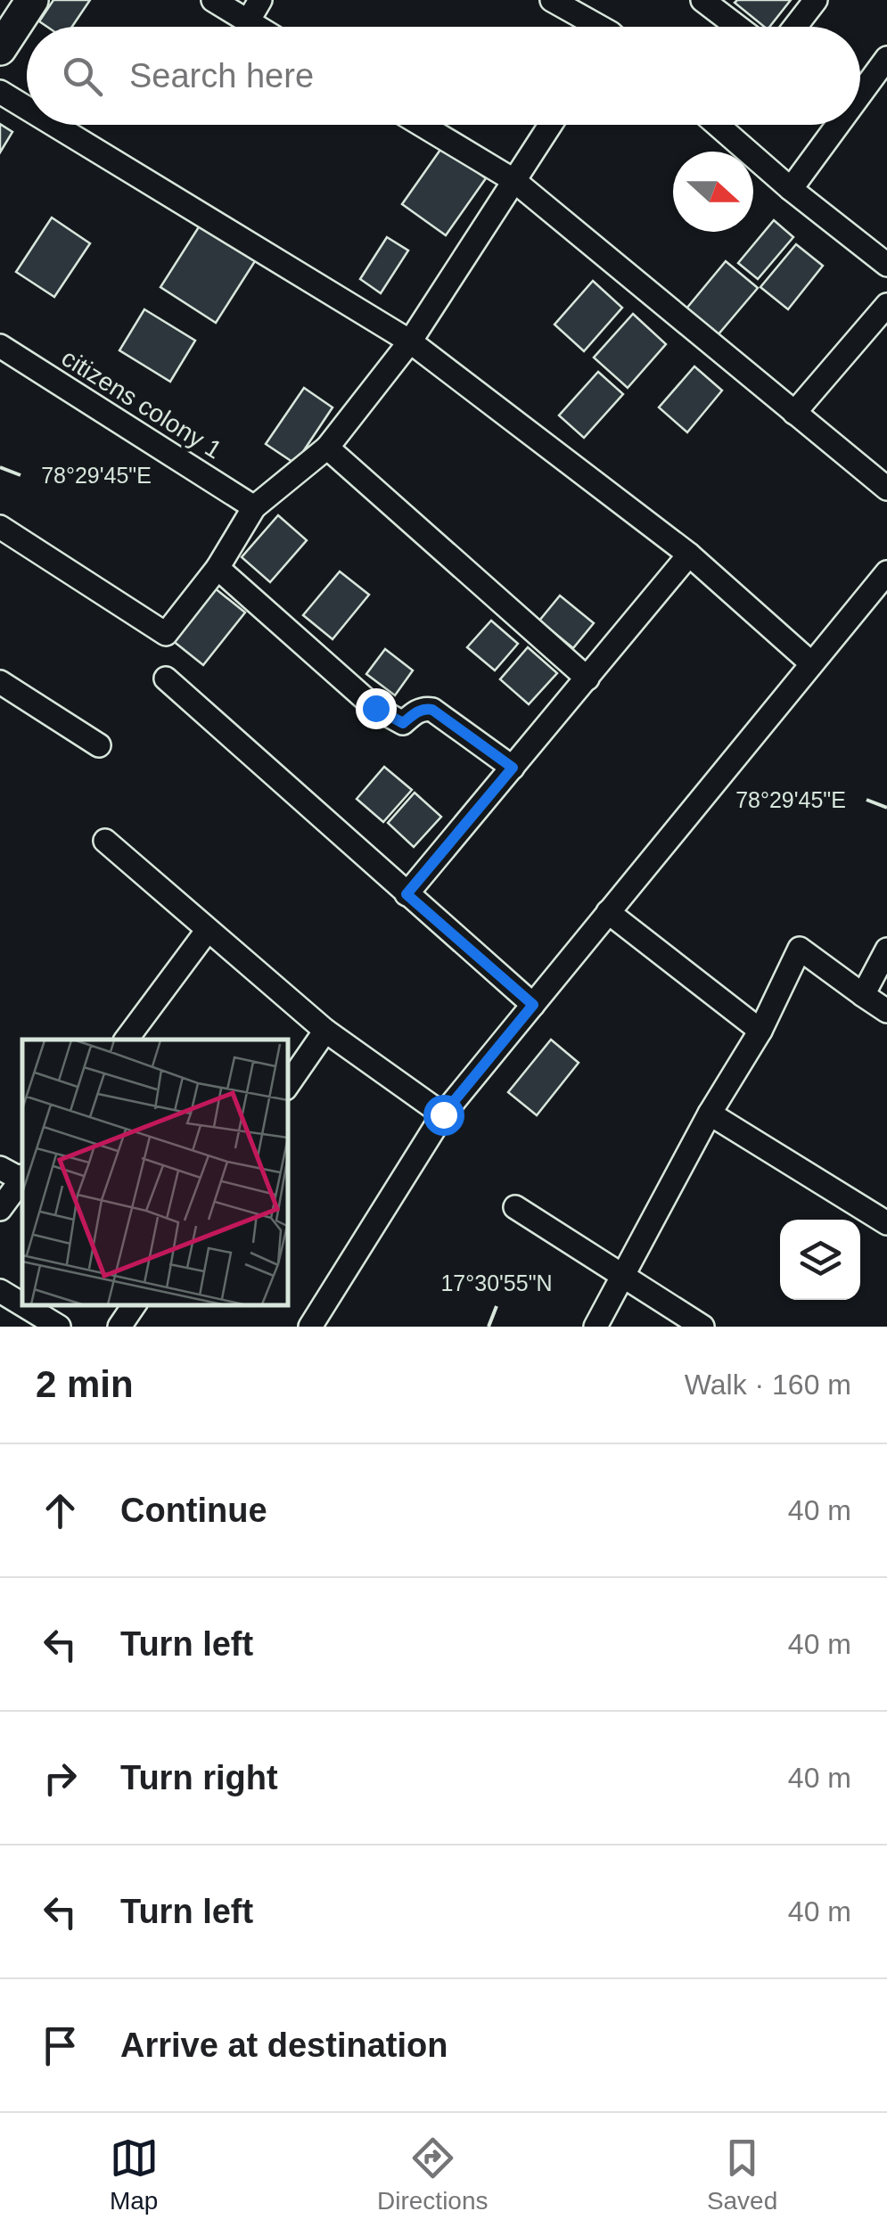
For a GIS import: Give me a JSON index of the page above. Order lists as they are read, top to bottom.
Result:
{
  "streets": {
    "street": ["citizens colony 1"]
  },
  "north": "right",
  "page": {
    "search": "Search here",
    "heading": ["2 min", "Walk · 160 m"],
    "list": [
      ["Continue", "40 m"],
      ["Turn left", "40 m"],
      ["Turn right", "40 m"],
      ["Turn left", "40 m"],
      "Arrive at destination"
    ],
    "nav": ["Map", "Directions", "Saved"]
  },
  "coordinates": ["78°29'45\"E", "17°30'55\"N"]
}
